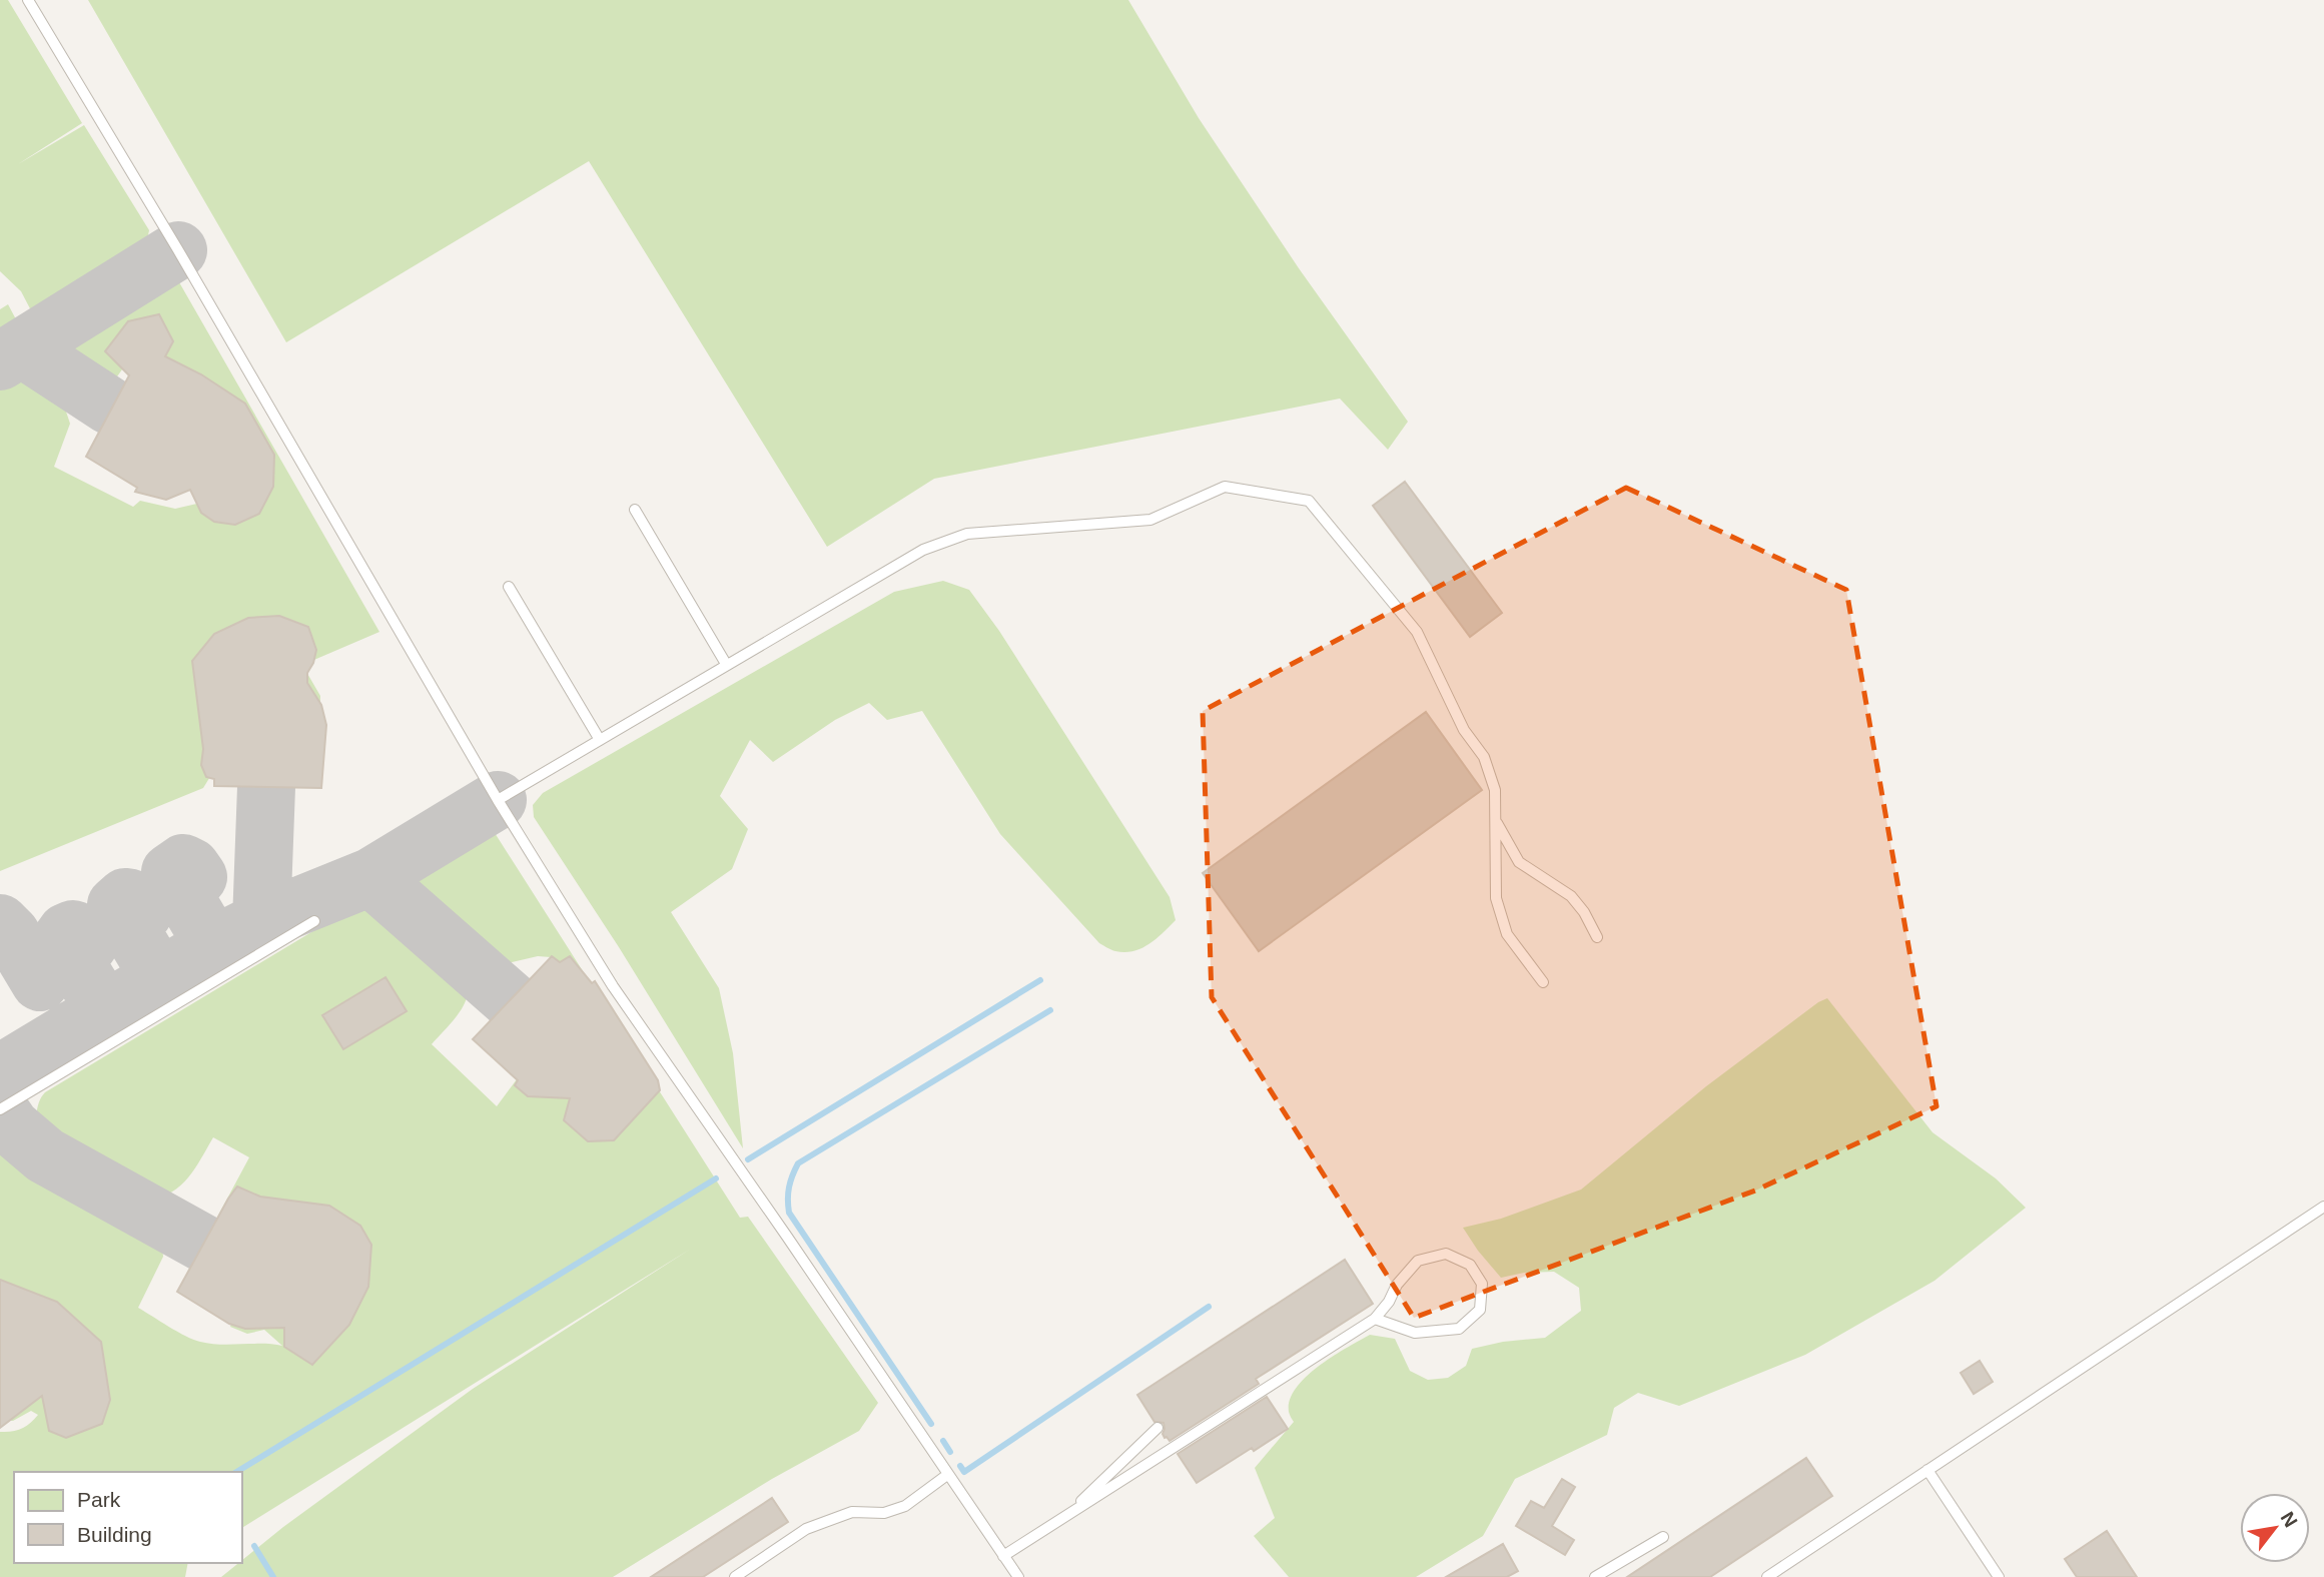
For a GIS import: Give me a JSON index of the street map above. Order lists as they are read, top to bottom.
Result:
{
  "legend": ["Park", "Building"],
  "north": "top right"
}
